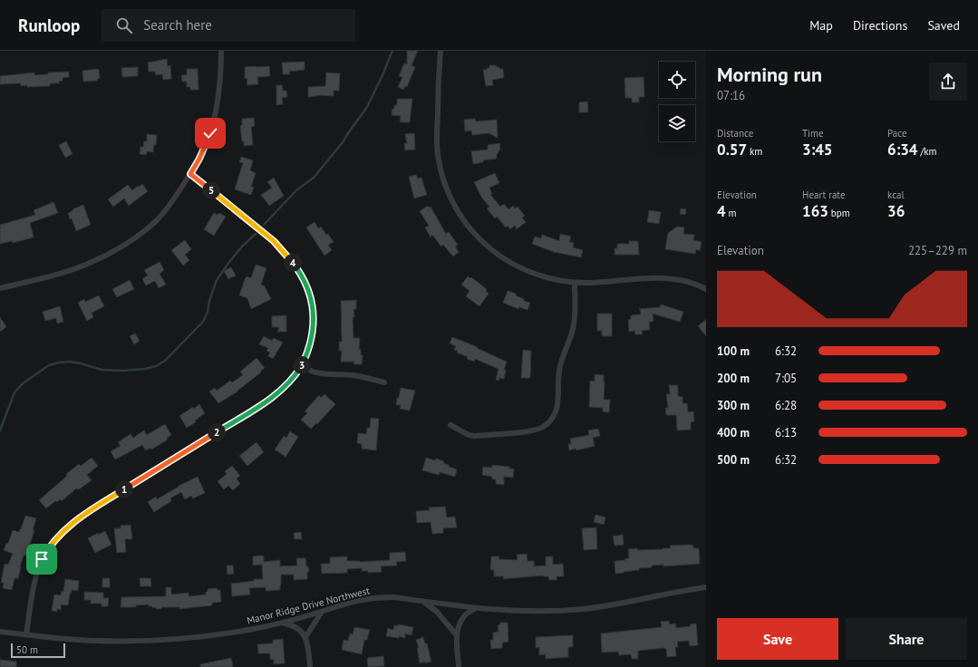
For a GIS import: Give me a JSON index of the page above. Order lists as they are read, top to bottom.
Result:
{
  "streets": {
    "street": ["Manor Ridge Drive Northwest"]
  },
  "scale_bar": "50 m",
  "page": {
    "header": "Runloop",
    "search": "Search here",
    "nav": ["Map", "Directions", "Saved"],
    "heading": ["Morning run", "07:16"],
    "stats": [
      ["Distance", "0.57 km"],
      ["Time", "3:45"],
      ["Pace", "6:34 /km"],
      ["Elevation", "4 m"],
      ["Heart rate", "163 bpm"],
      ["kcal", "36"]
    ],
    "pins": [
      "5",
      "4",
      "3",
      "2",
      "1"
    ],
    "chart": ["Elevation", "225–229 m"],
    "list": [
      {
        "name": "100 m",
        "note": "6:32"
      },
      {
        "name": "200 m",
        "note": "7:05"
      },
      {
        "name": "300 m",
        "note": "6:28"
      },
      {
        "name": "400 m",
        "note": "6:13"
      },
      {
        "name": "500 m",
        "note": "6:32"
      }
    ],
    "buttons": ["Save", "Share"],
    "scale": "50 m"
  }
}
